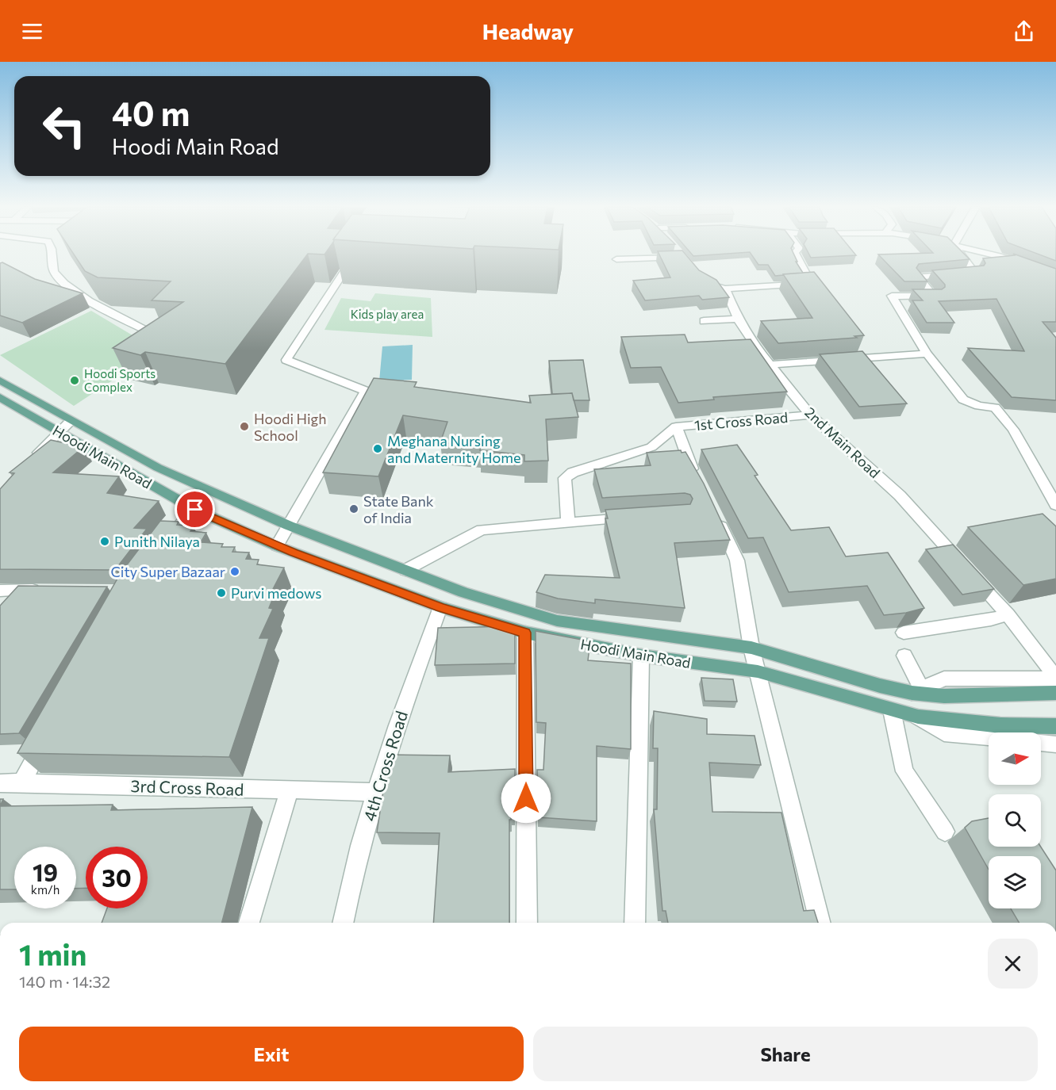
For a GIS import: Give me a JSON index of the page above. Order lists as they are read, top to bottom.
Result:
{
  "streets": {
    "main road": ["Hoodi Main Road"],
    "street": [
      "1st Cross Road",
      "2nd Main Road",
      "4th Cross Road",
      "3rd Cross Road"
    ]
  },
  "crossings": [
    ["1st Cross Road", "2nd Main Road"],
    ["Hoodi Main Road", "4th Cross Road"],
    ["4th Cross Road", "3rd Cross Road"]
  ],
  "parks": ["Kids play area"],
  "places": [
    "Hoodi Sports Complex",
    "Hoodi High School",
    "Meghana Nursing and Maternity Home",
    "State Bank of India",
    "Punith Nilaya",
    "City Super Bazaar",
    "Purvi medows"
  ],
  "north": "right",
  "page": {
    "header": "Headway",
    "turn": ["40 m", "Hoodi Main Road"],
    "speed": "19 km/h",
    "limit": "30",
    "heading": ["1 min", "140 m · 14:32"],
    "buttons": ["Exit", "Share"]
  }
}
